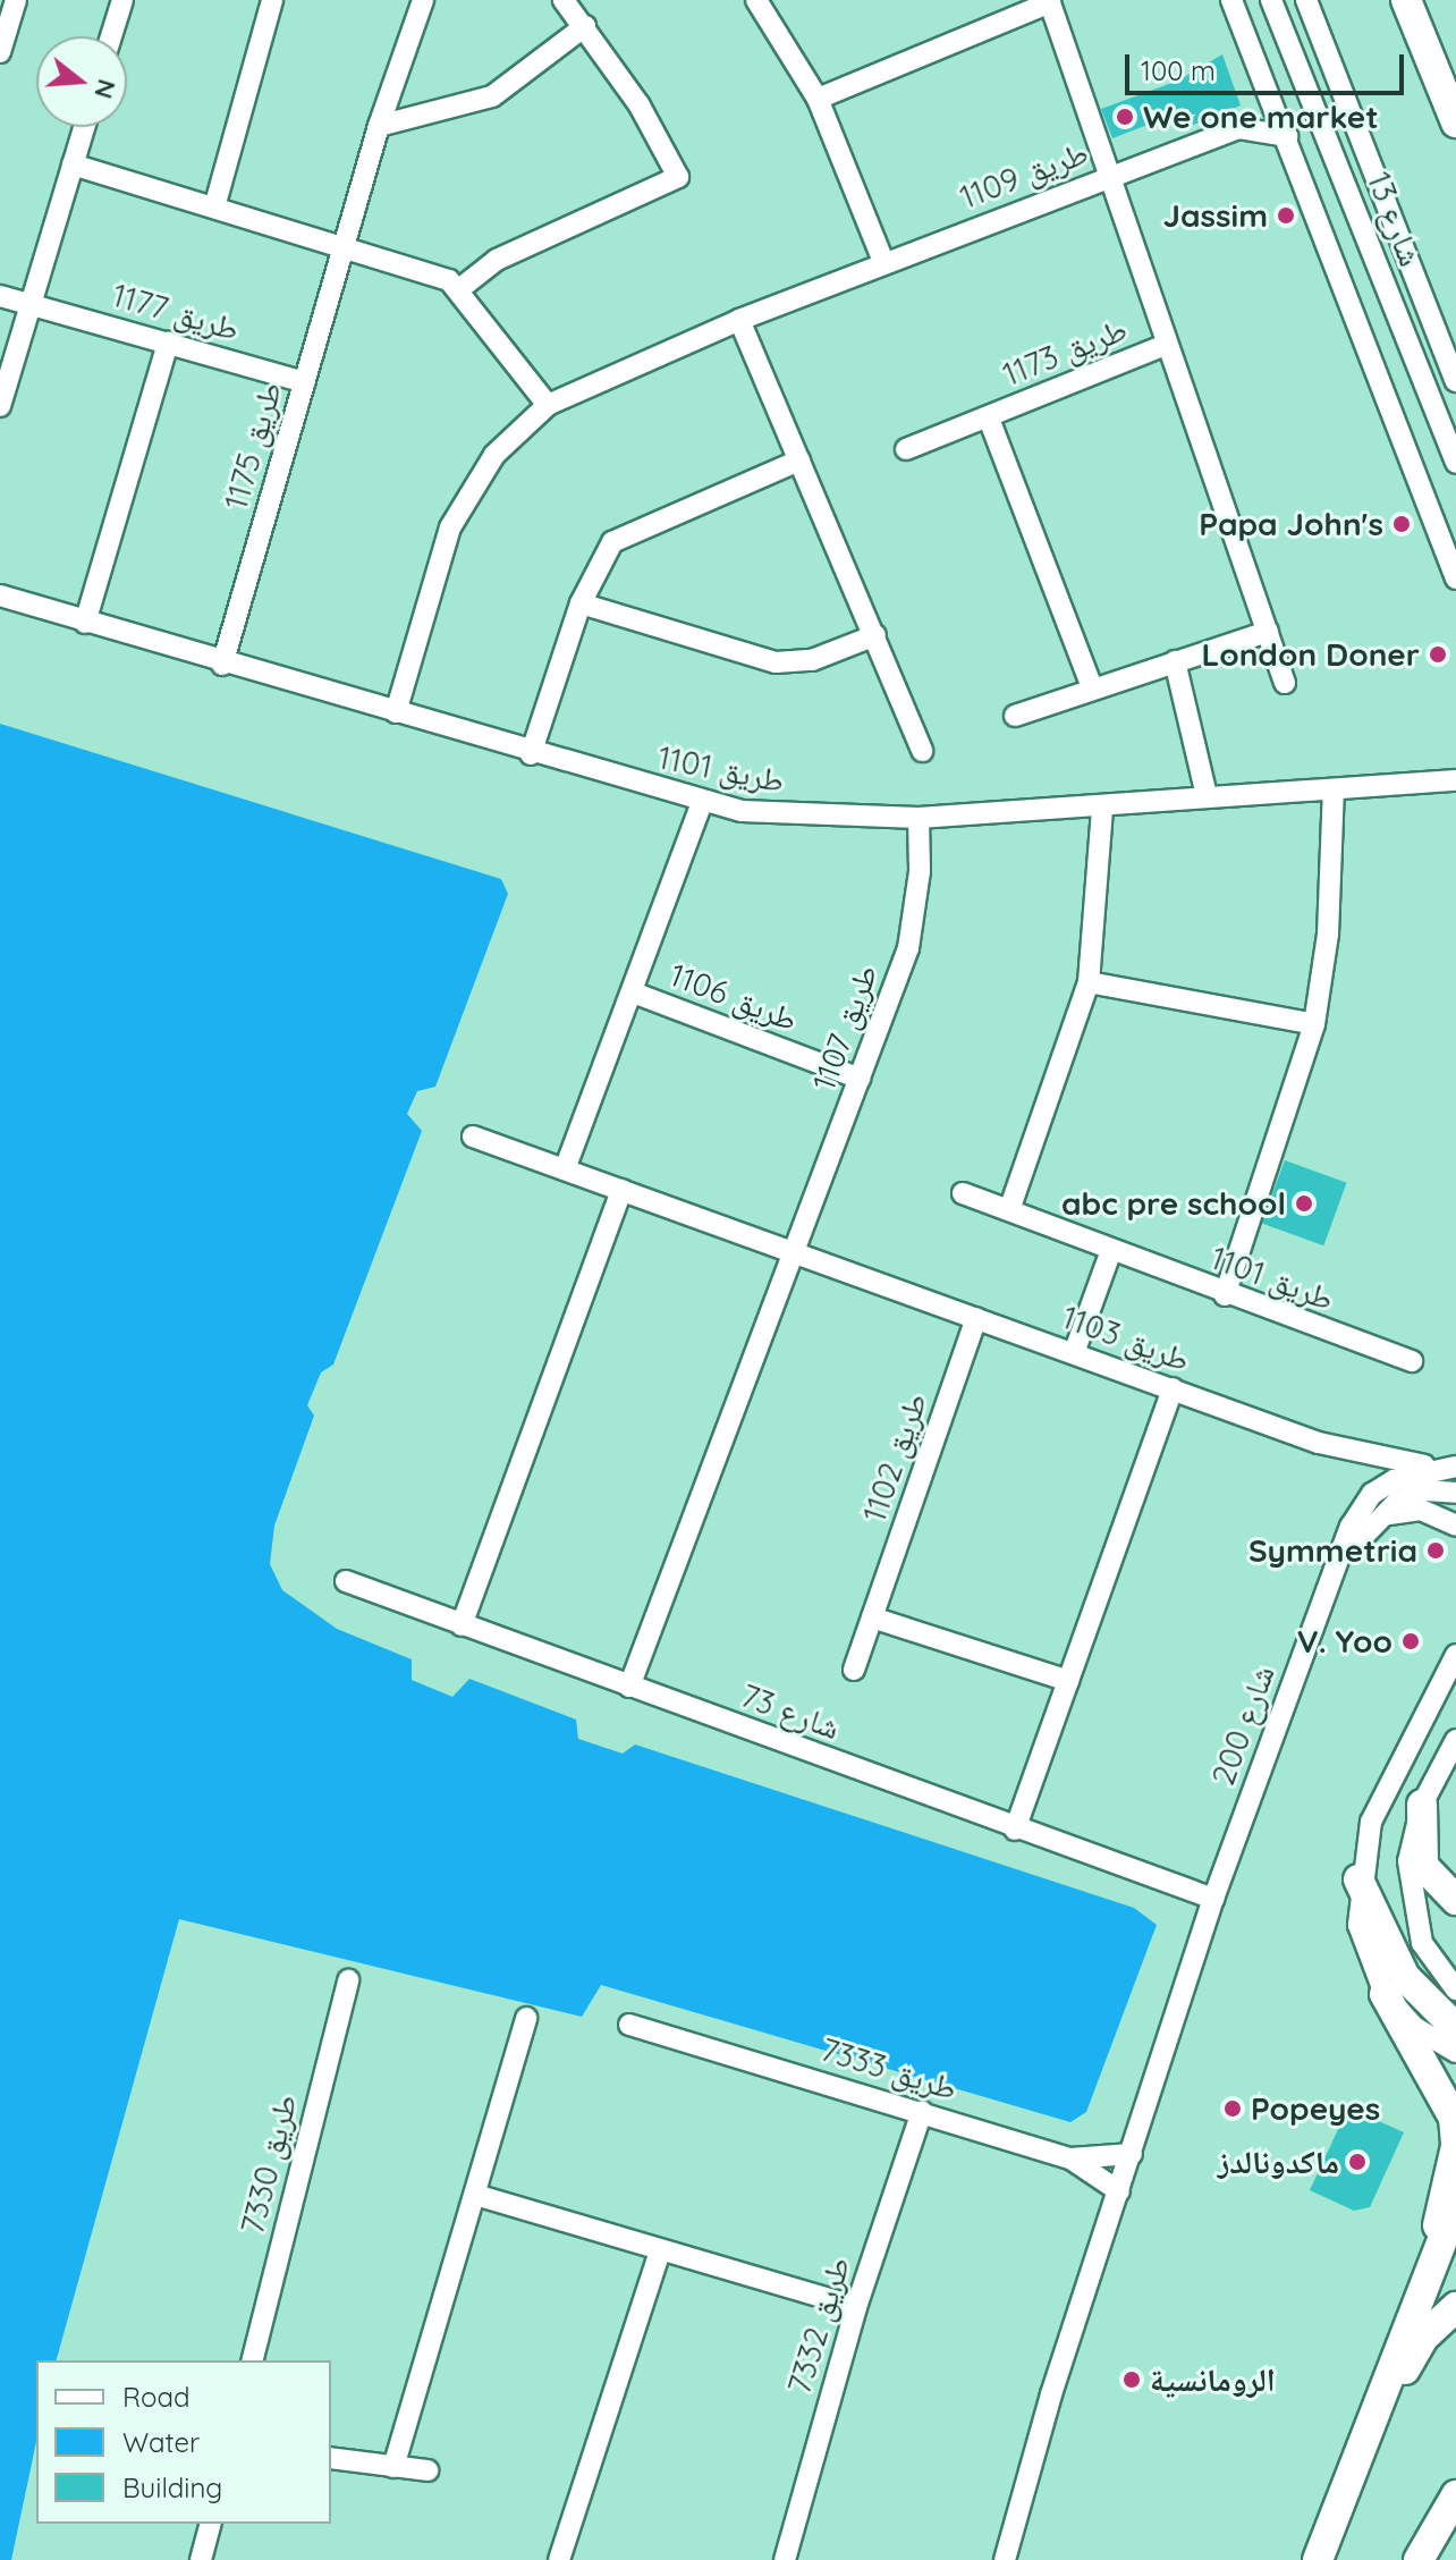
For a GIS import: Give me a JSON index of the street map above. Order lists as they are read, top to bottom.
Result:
{
  "streets": {
    "street": [
      "طريق 1109",
      "شارع 13",
      "طريق 1177",
      "طريق 1173",
      "طريق 1175",
      "طريق 1101",
      "طريق 1106",
      "طريق 1107",
      "طريق 1103",
      "طريق 1102",
      "شارع 73",
      "شارع 200",
      "طريق 7333",
      "طريق 7330",
      "طريق 7332"
    ]
  },
  "crossings": [
    ["طريق 1109", "طريق 1173"],
    ["طريق 1109", "طريق 1101"],
    ["طريق 1177", "طريق 1175"],
    ["طريق 1175", "طريق 1101"],
    ["طريق 1101", "طريق 1106"],
    ["طريق 1101", "طريق 1107"],
    ["طريق 1106", "طريق 1107"],
    ["طريق 1106", "طريق 1103"],
    ["طريق 1107", "طريق 1103"],
    ["طريق 1103", "طريق 1102"],
    ["طريق 1103", "شارع 200"],
    ["شارع 73", "شارع 200"],
    ["شارع 200", "طريق 7333"],
    ["طريق 7333", "طريق 7332"]
  ],
  "places": [
    "We one market",
    "Jassim",
    "Papa John's",
    "London Doner",
    "abc pre school",
    "Symmetria",
    "V. Yoo",
    "Popeyes",
    "ماكدونالدز",
    "الرومانسية"
  ],
  "legend": ["Road", "Water", "Building"],
  "scale_bar": "100 m",
  "north": "right"
}
